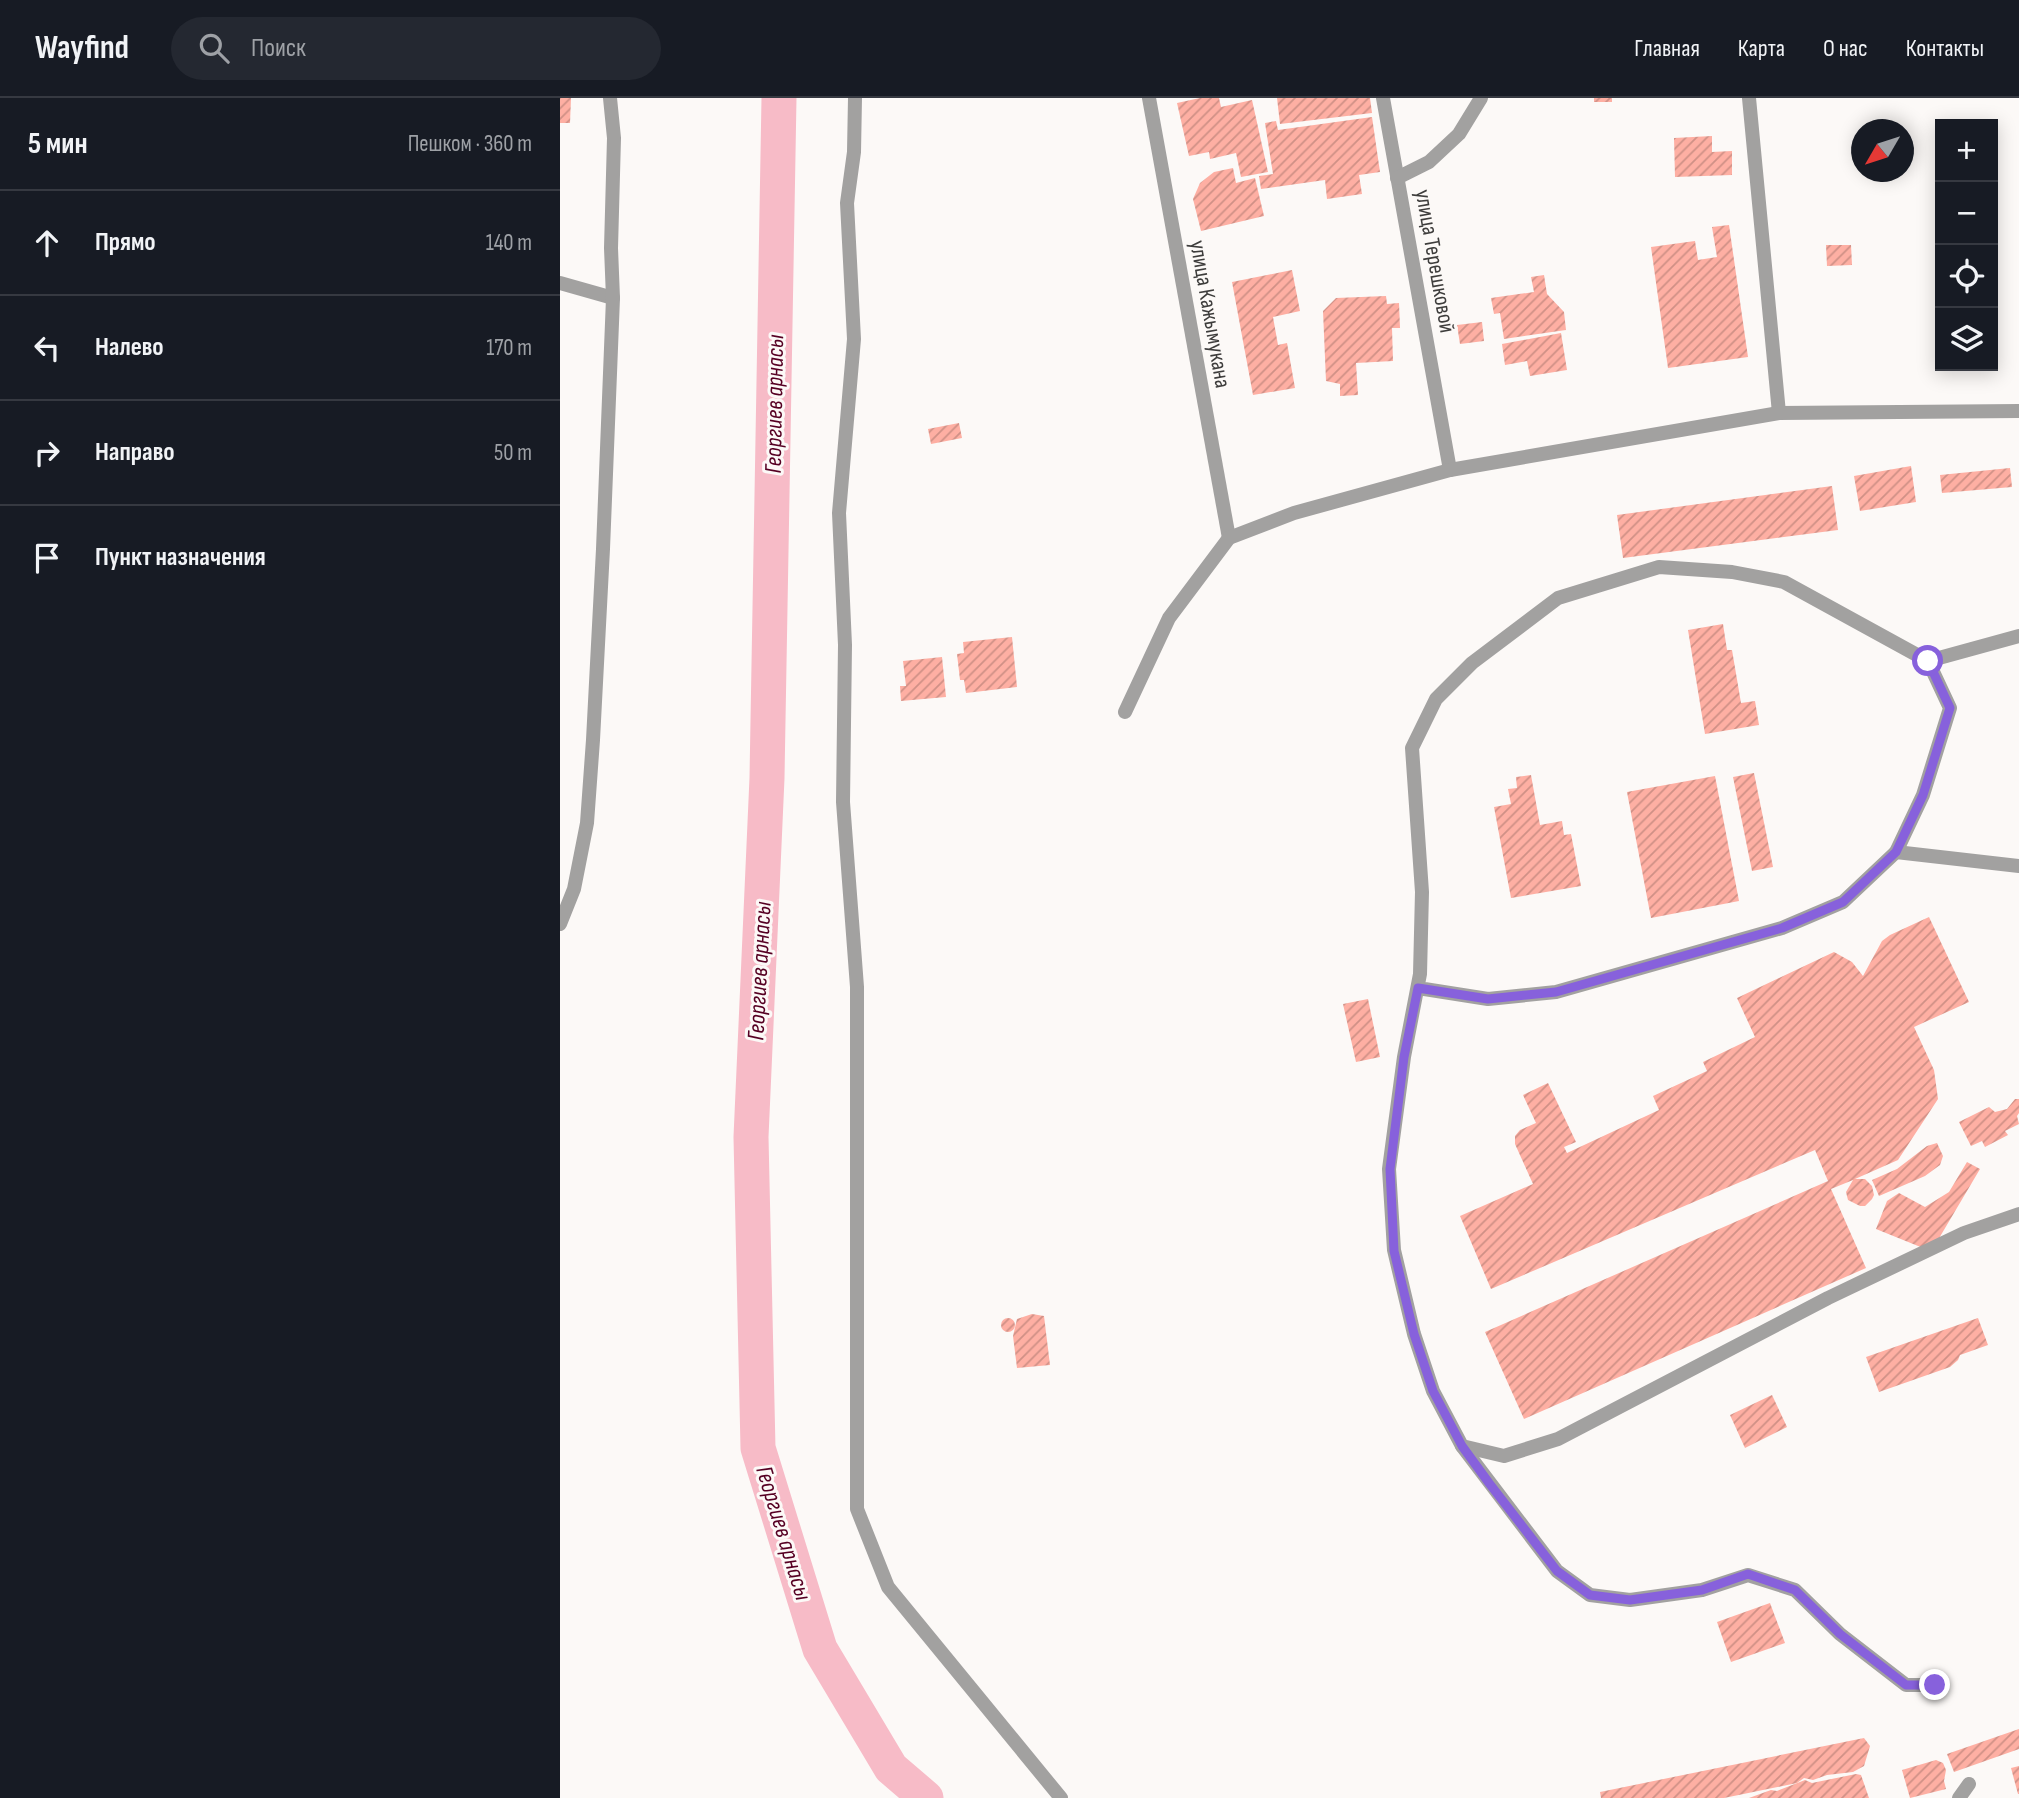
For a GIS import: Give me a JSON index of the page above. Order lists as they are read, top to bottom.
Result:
{
  "streets": {
    "street": ["улица Терешковой", "улица Кажымукана"]
  },
  "water": ["Георгиев арнасы"],
  "north": "bottom left",
  "page": {
    "header": "Wayfind",
    "search": "Поиск",
    "nav": [
      "Главная",
      "Карта",
      "О нас",
      "Контакты"
    ],
    "heading": ["5 мин", "Пешком · 360 m"],
    "map_buttons": ["+", "−"],
    "list": [
      ["Прямо", "140 m"],
      ["Налево", "170 m"],
      ["Направо", "50 m"],
      "Пункт назначения"
    ]
  }
}
